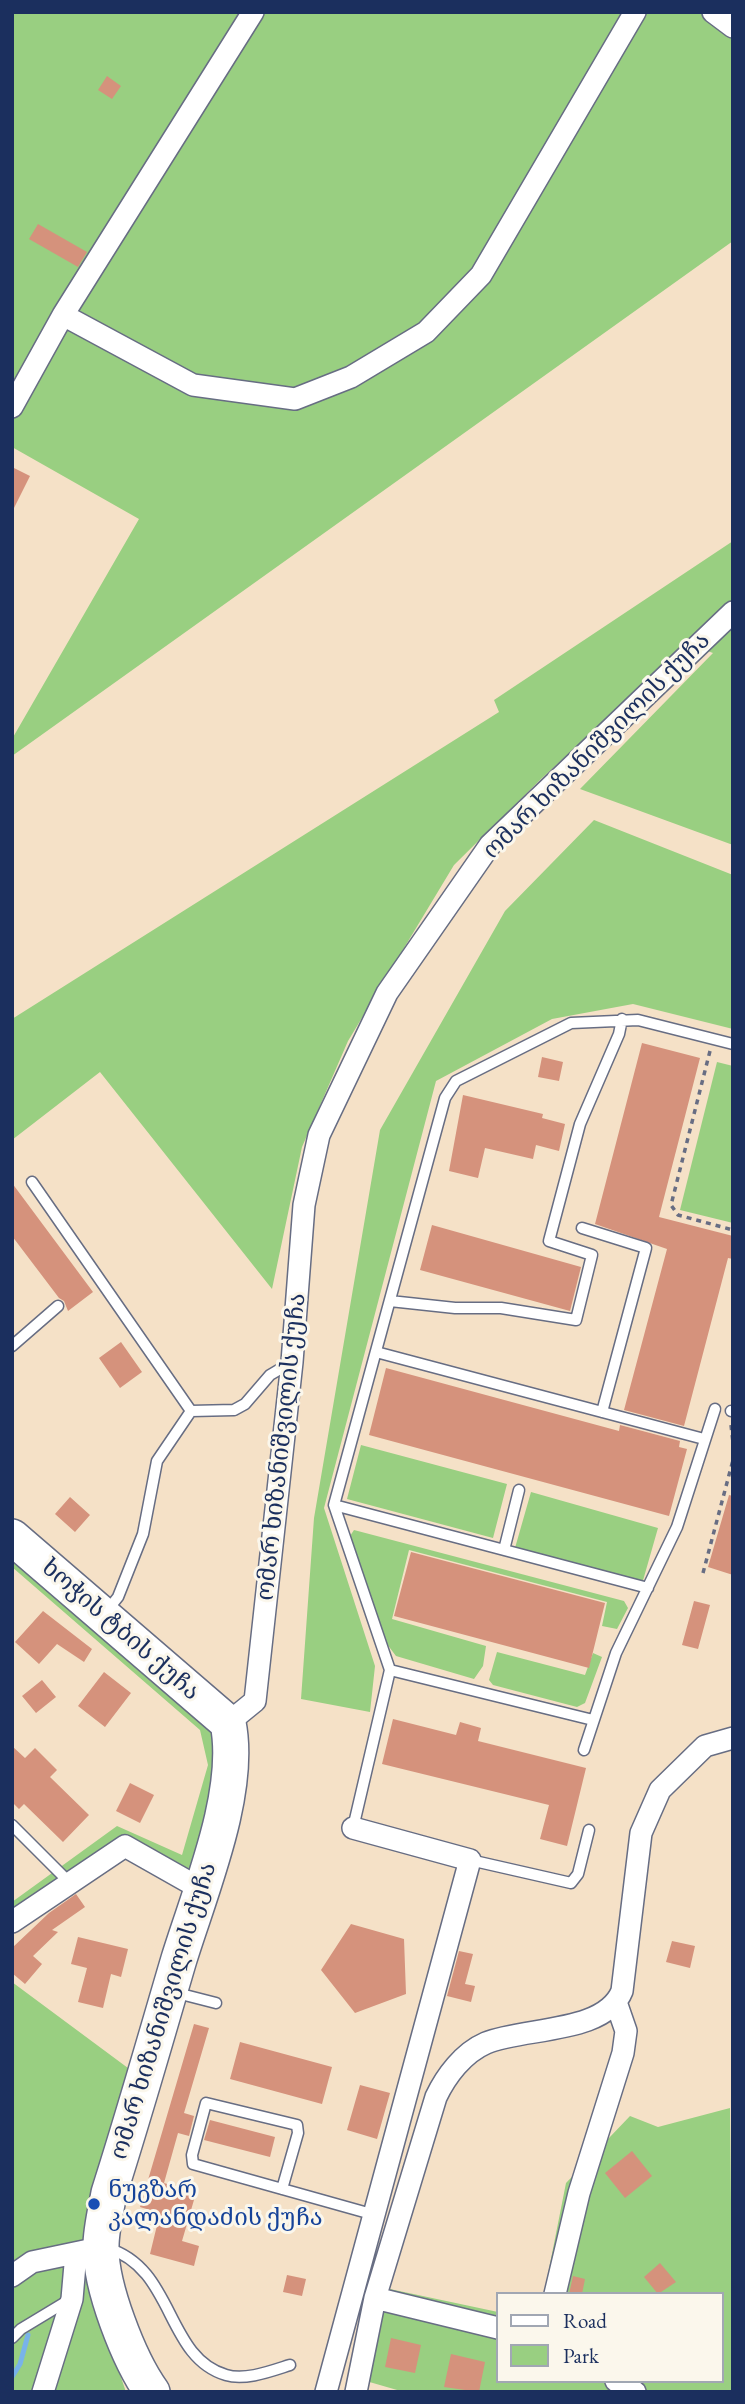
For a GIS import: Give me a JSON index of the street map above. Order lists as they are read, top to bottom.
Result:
{
  "streets": {
    "main road": ["ომარ ხიზანიშვილის ქუჩა", "ხოჭის ტბის ქუჩა"]
  },
  "crossings": [
    ["ომარ ხიზანიშვილის ქუჩა", "ხოჭის ტბის ქუჩა"]
  ],
  "places": ["ნუგზარ კალანდაძის ქუჩა"],
  "legend": ["Road", "Park"]
}
